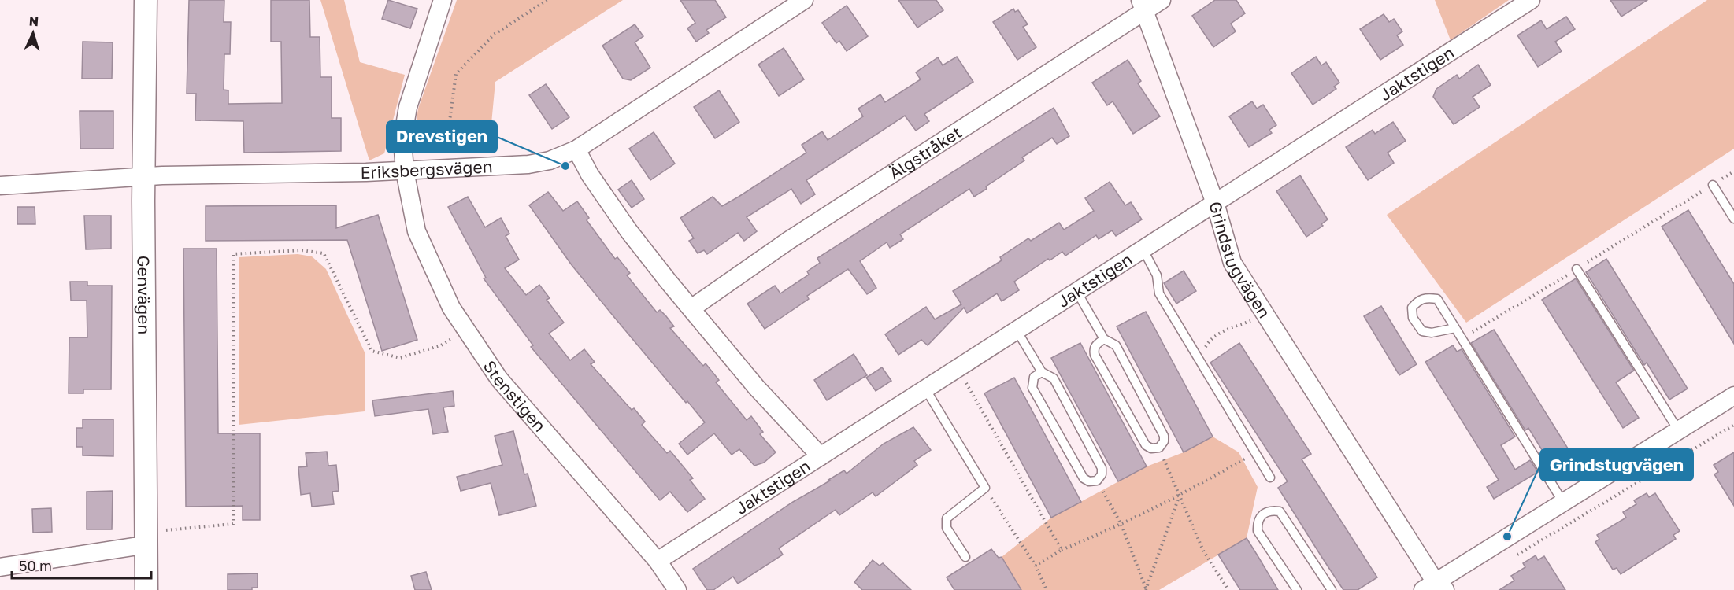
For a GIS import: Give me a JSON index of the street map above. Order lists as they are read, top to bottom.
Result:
{
  "streets": {
    "street": [
      "Jaktstigen",
      "Älgstråket",
      "Eriksbergsvägen",
      "Grindstugvägen",
      "Genvägen",
      "Stenstigen"
    ]
  },
  "crossings": [
    ["Jaktstigen", "Grindstugvägen"],
    ["Jaktstigen", "Stenstigen"],
    ["Älgstråket", "Grindstugvägen"],
    ["Eriksbergsvägen", "Genvägen"],
    ["Eriksbergsvägen", "Stenstigen"]
  ],
  "places": ["Drevstigen", "Grindstugvägen"],
  "scale_bar": "50 m",
  "north": "top"
}
